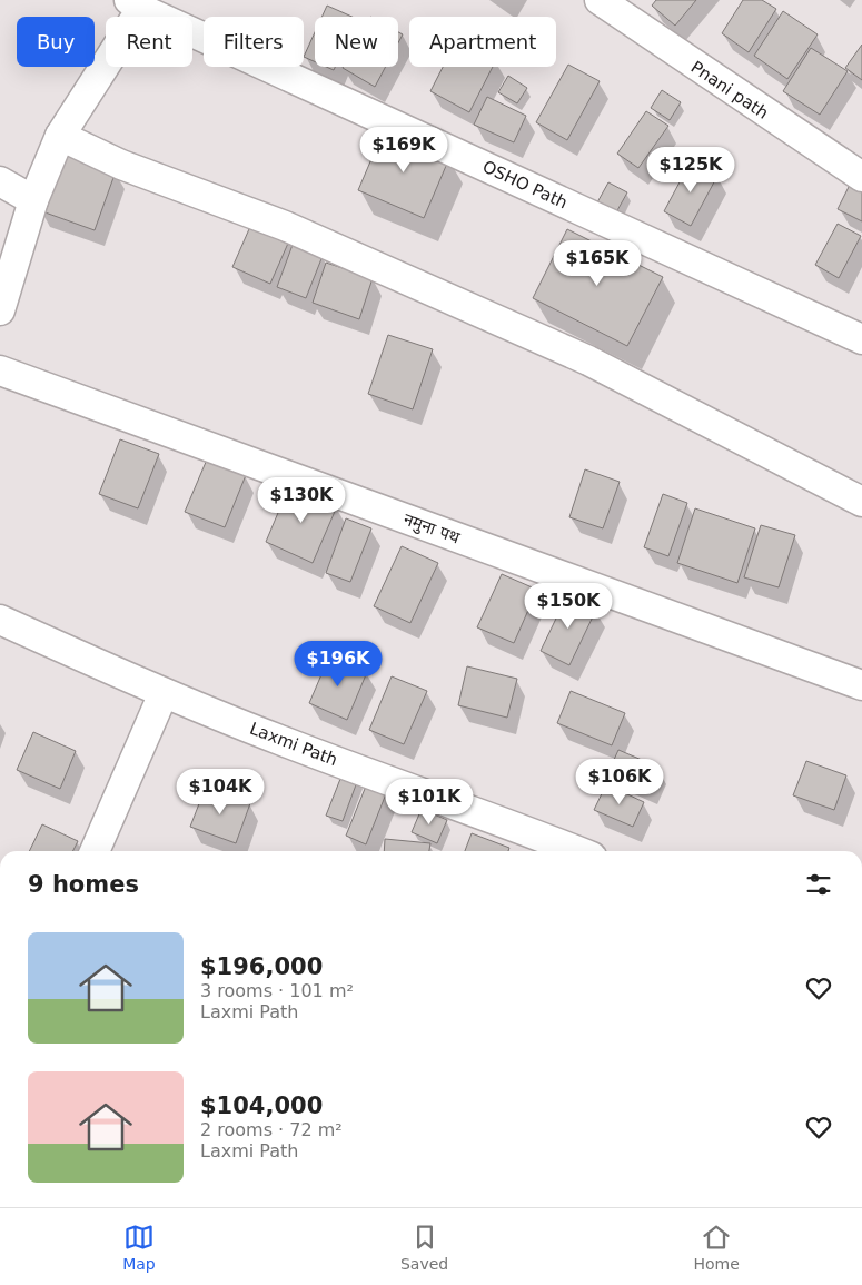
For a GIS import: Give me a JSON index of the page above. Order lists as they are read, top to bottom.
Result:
{
  "streets": {
    "street": [
      "Pnani path",
      "OSHO Path",
      "नमुना पथ",
      "Laxmi Path"
    ]
  },
  "page": {
    "chip": [
      "Buy",
      "Rent",
      "Filters",
      "New",
      "Apartment"
    ],
    "price": [
      "$169K",
      "$125K",
      "$165K",
      "$130K",
      "$150K",
      "$196K",
      "$106K",
      "$104K",
      "$101K"
    ],
    "heading": "9 homes",
    "list": [
      {
        "name": "$196,000",
        "note": "3 rooms · 101 m² · Laxmi Path"
      },
      {
        "name": "$104,000",
        "note": "2 rooms · 72 m² · Laxmi Path"
      }
    ],
    "tabs": ["Map", "Saved", "Home"]
  }
}
